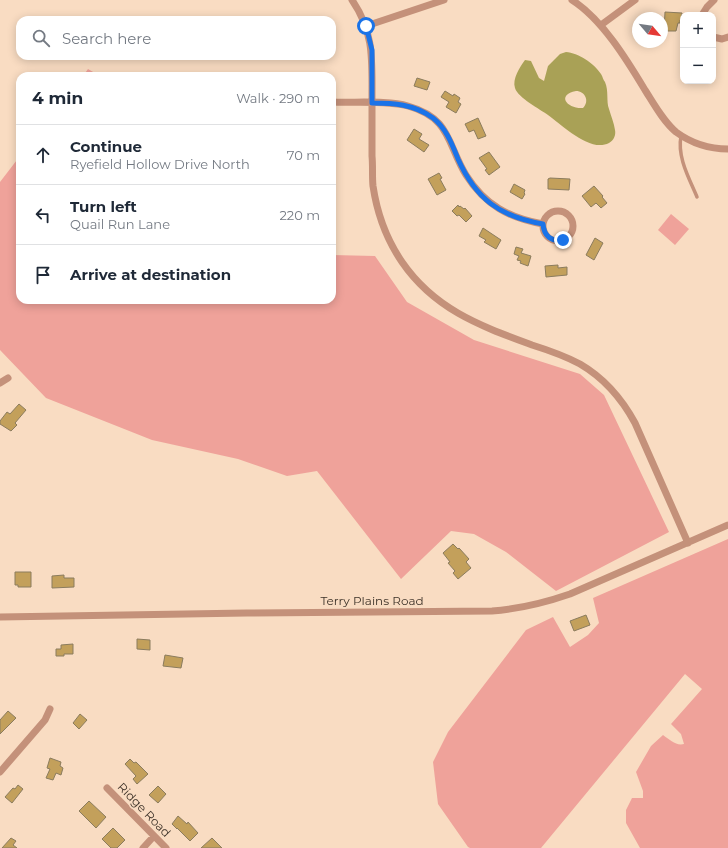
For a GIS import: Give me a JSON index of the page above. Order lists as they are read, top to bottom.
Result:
{
  "streets": {
    "street": ["Terry Plains Road", "Ridge Road"]
  },
  "north": "bottom right",
  "page": {
    "map_buttons": ["+", "−"],
    "search": "Search here",
    "heading": ["4 min", "Walk · 290 m"],
    "list": [
      ["Continue", "Ryefield Hollow Drive North", "70 m"],
      ["Turn left", "Quail Run Lane", "220 m"],
      "Arrive at destination"
    ]
  }
}
